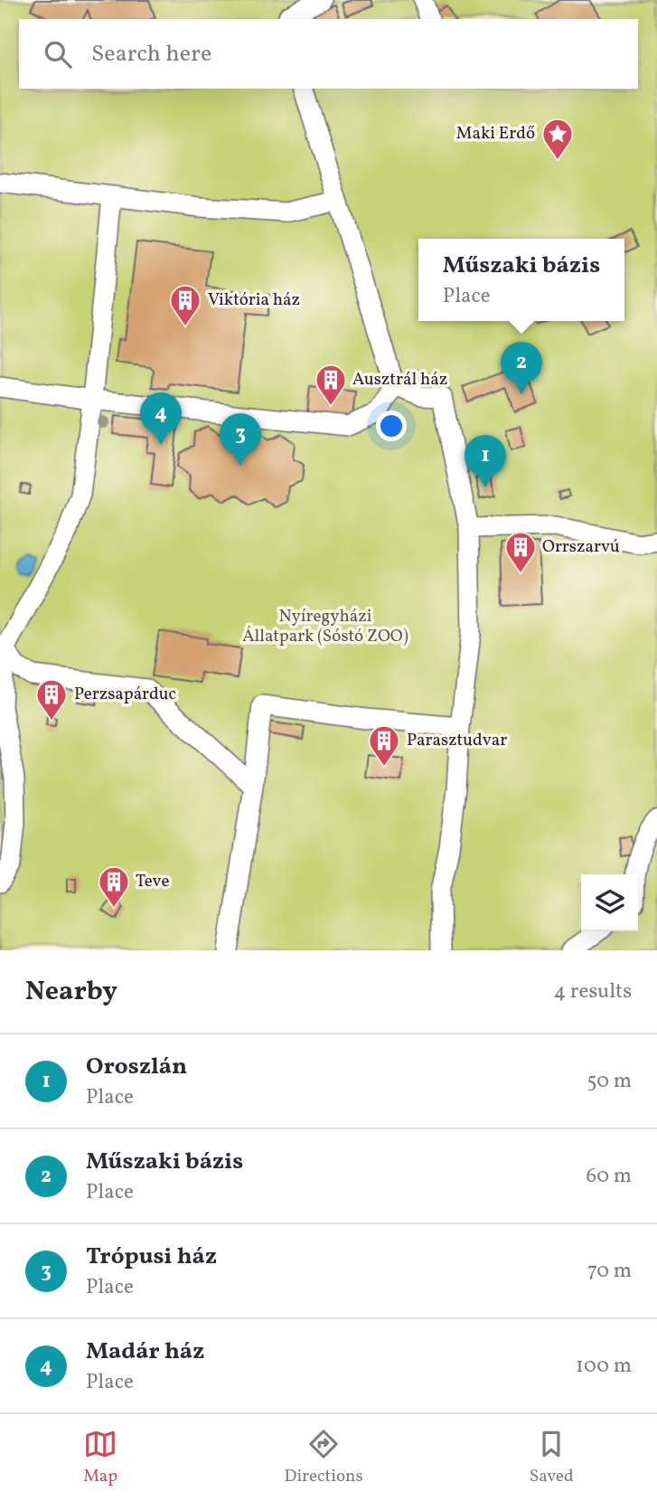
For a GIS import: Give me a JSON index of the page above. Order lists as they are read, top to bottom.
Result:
{
  "parks": ["Nyíregyházi Állatpark (Sóstó ZOO)"],
  "places": {
    "place": ["Maki Erdő"],
    "building": [
      "Viktória ház",
      "Ausztrál ház",
      "Orrszarvú",
      "Perzsapárduc",
      "Parasztudvar",
      "Teve"
    ]
  },
  "page": {
    "search": "Search here",
    "popup": ["Műszaki bázis", "Place"],
    "pins": [
      "2",
      "4",
      "3",
      "1"
    ],
    "heading": ["Nearby", "4 results"],
    "list": [
      {
        "mark": "1",
        "name": "Oroszlán",
        "note": "Place",
        "value": "50 m"
      },
      {
        "mark": "2",
        "name": "Műszaki bázis",
        "note": "Place",
        "value": "60 m"
      },
      {
        "mark": "3",
        "name": "Trópusi ház",
        "note": "Place",
        "value": "70 m"
      },
      {
        "mark": "4",
        "name": "Madár ház",
        "note": "Place",
        "value": "100 m"
      }
    ],
    "nav": ["Map", "Directions", "Saved"]
  }
}
